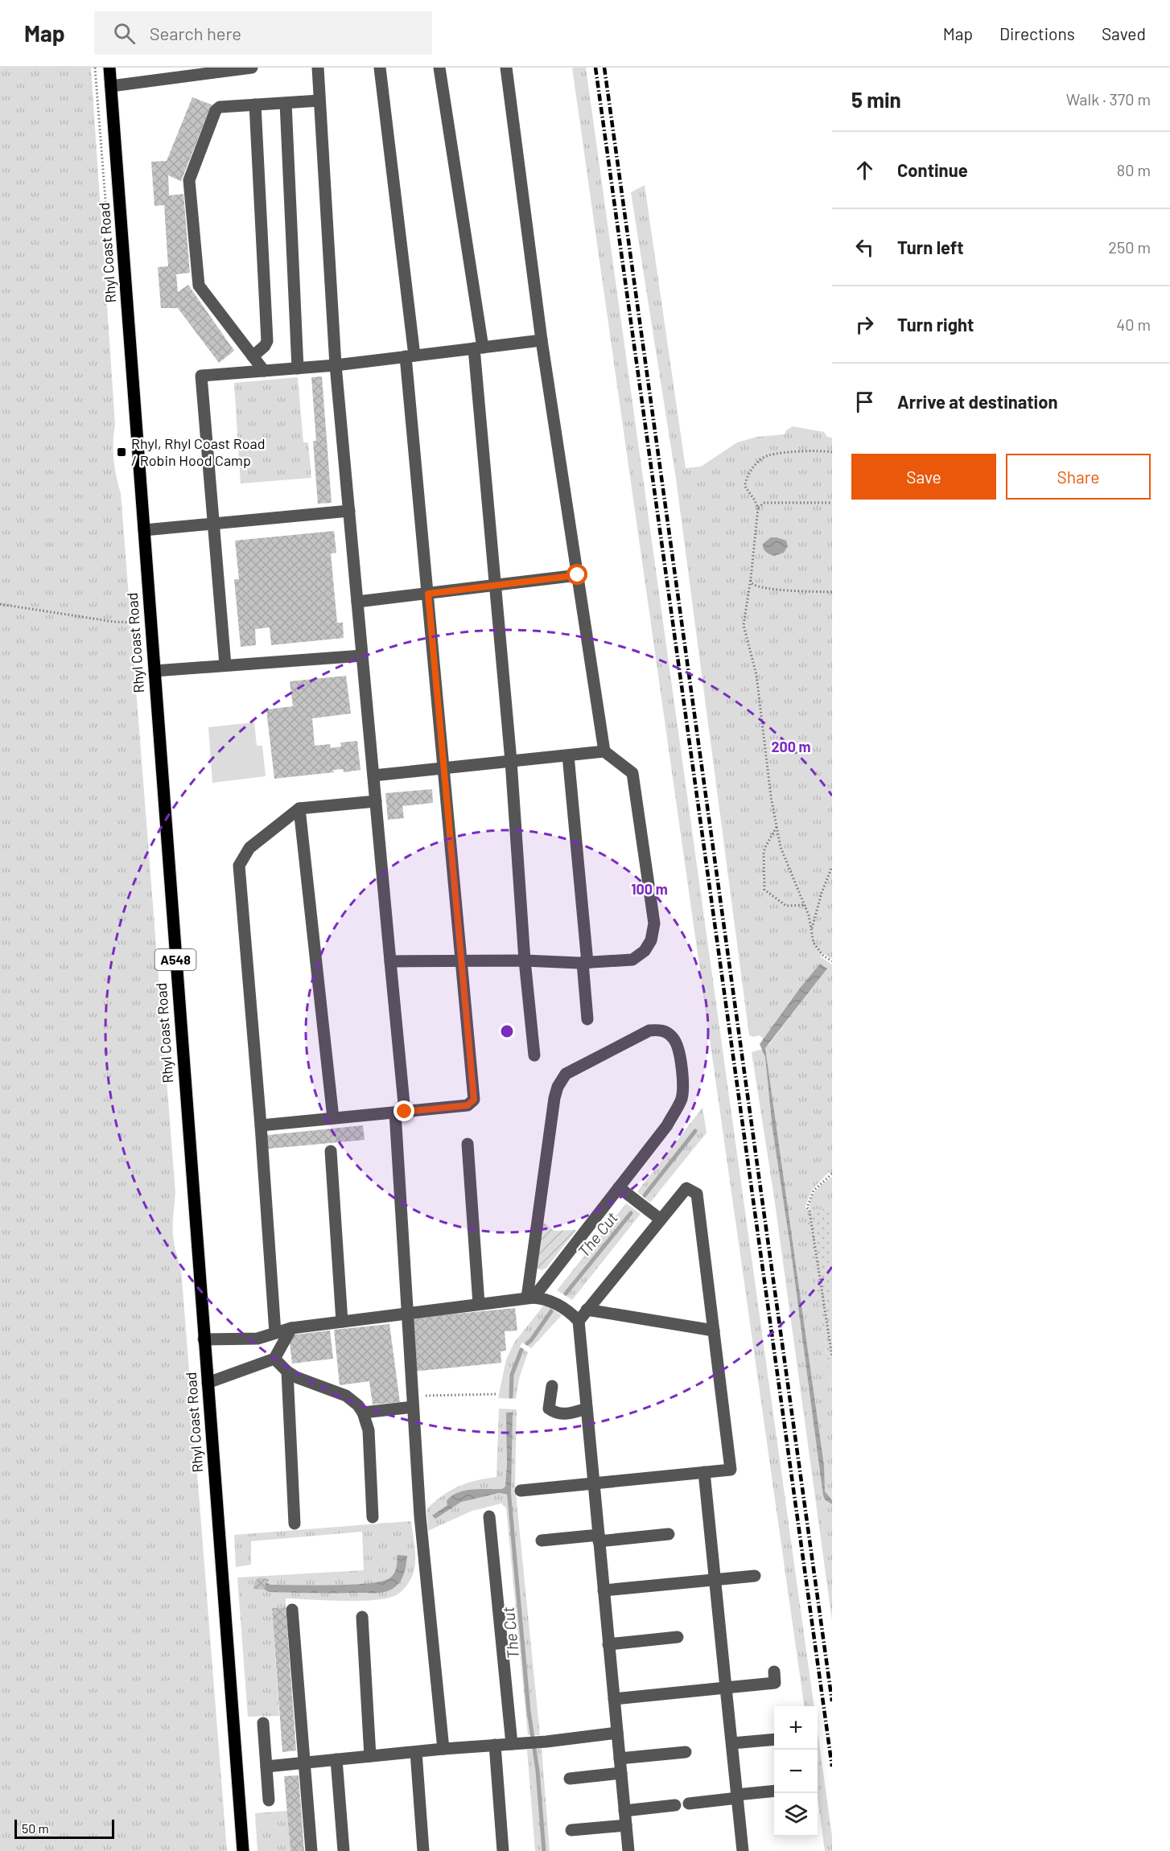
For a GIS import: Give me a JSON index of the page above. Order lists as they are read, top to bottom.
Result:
{
  "streets": {
    "main road": ["Rhyl Coast Road", "A548"]
  },
  "water": ["The Cut"],
  "places": {
    "transit": ["Rhyl, Rhyl Coast Road / Robin Hood Camp"]
  },
  "scale_bar": "50 m",
  "page": {
    "header": "Map",
    "search": "Search here",
    "nav": ["Map", "Directions", "Saved"],
    "heading": ["5 min", "Walk · 370 m"],
    "list": [
      ["Continue", "80 m"],
      ["Turn left", "250 m"],
      ["Turn right", "40 m"],
      "Arrive at destination"
    ],
    "buttons": ["Save", "Share"],
    "map_buttons": ["+", "−"],
    "scale": "50 m"
  },
  "rings": ["200 m", "100 m"]
}
